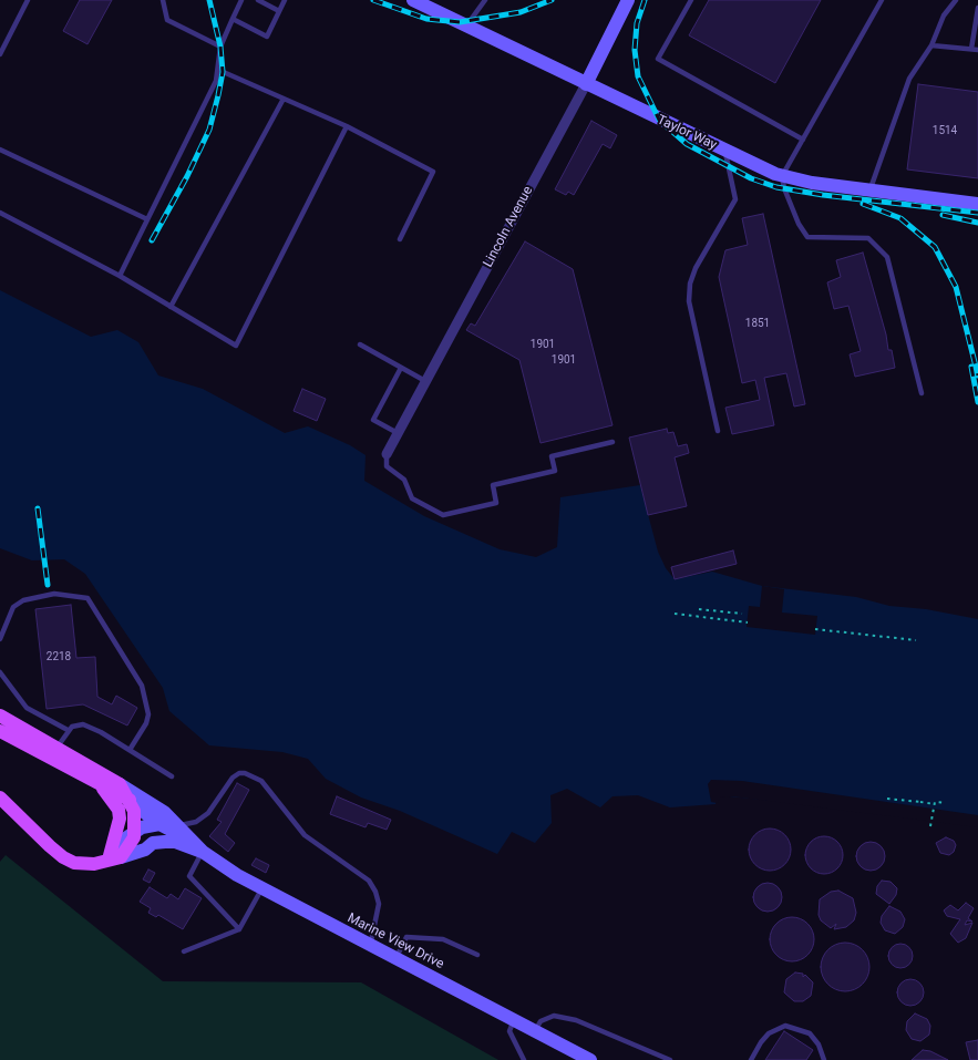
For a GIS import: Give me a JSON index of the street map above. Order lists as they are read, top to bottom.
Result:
{
  "streets": {
    "main road": ["Taylor Way", "Lincoln Avenue", "Marine View Drive"]
  },
  "crossings": [
    ["Taylor Way", "Lincoln Avenue"]
  ],
  "house_numbers": [
    "1514",
    "1851",
    "1901",
    "1901",
    "2218"
  ]
}
